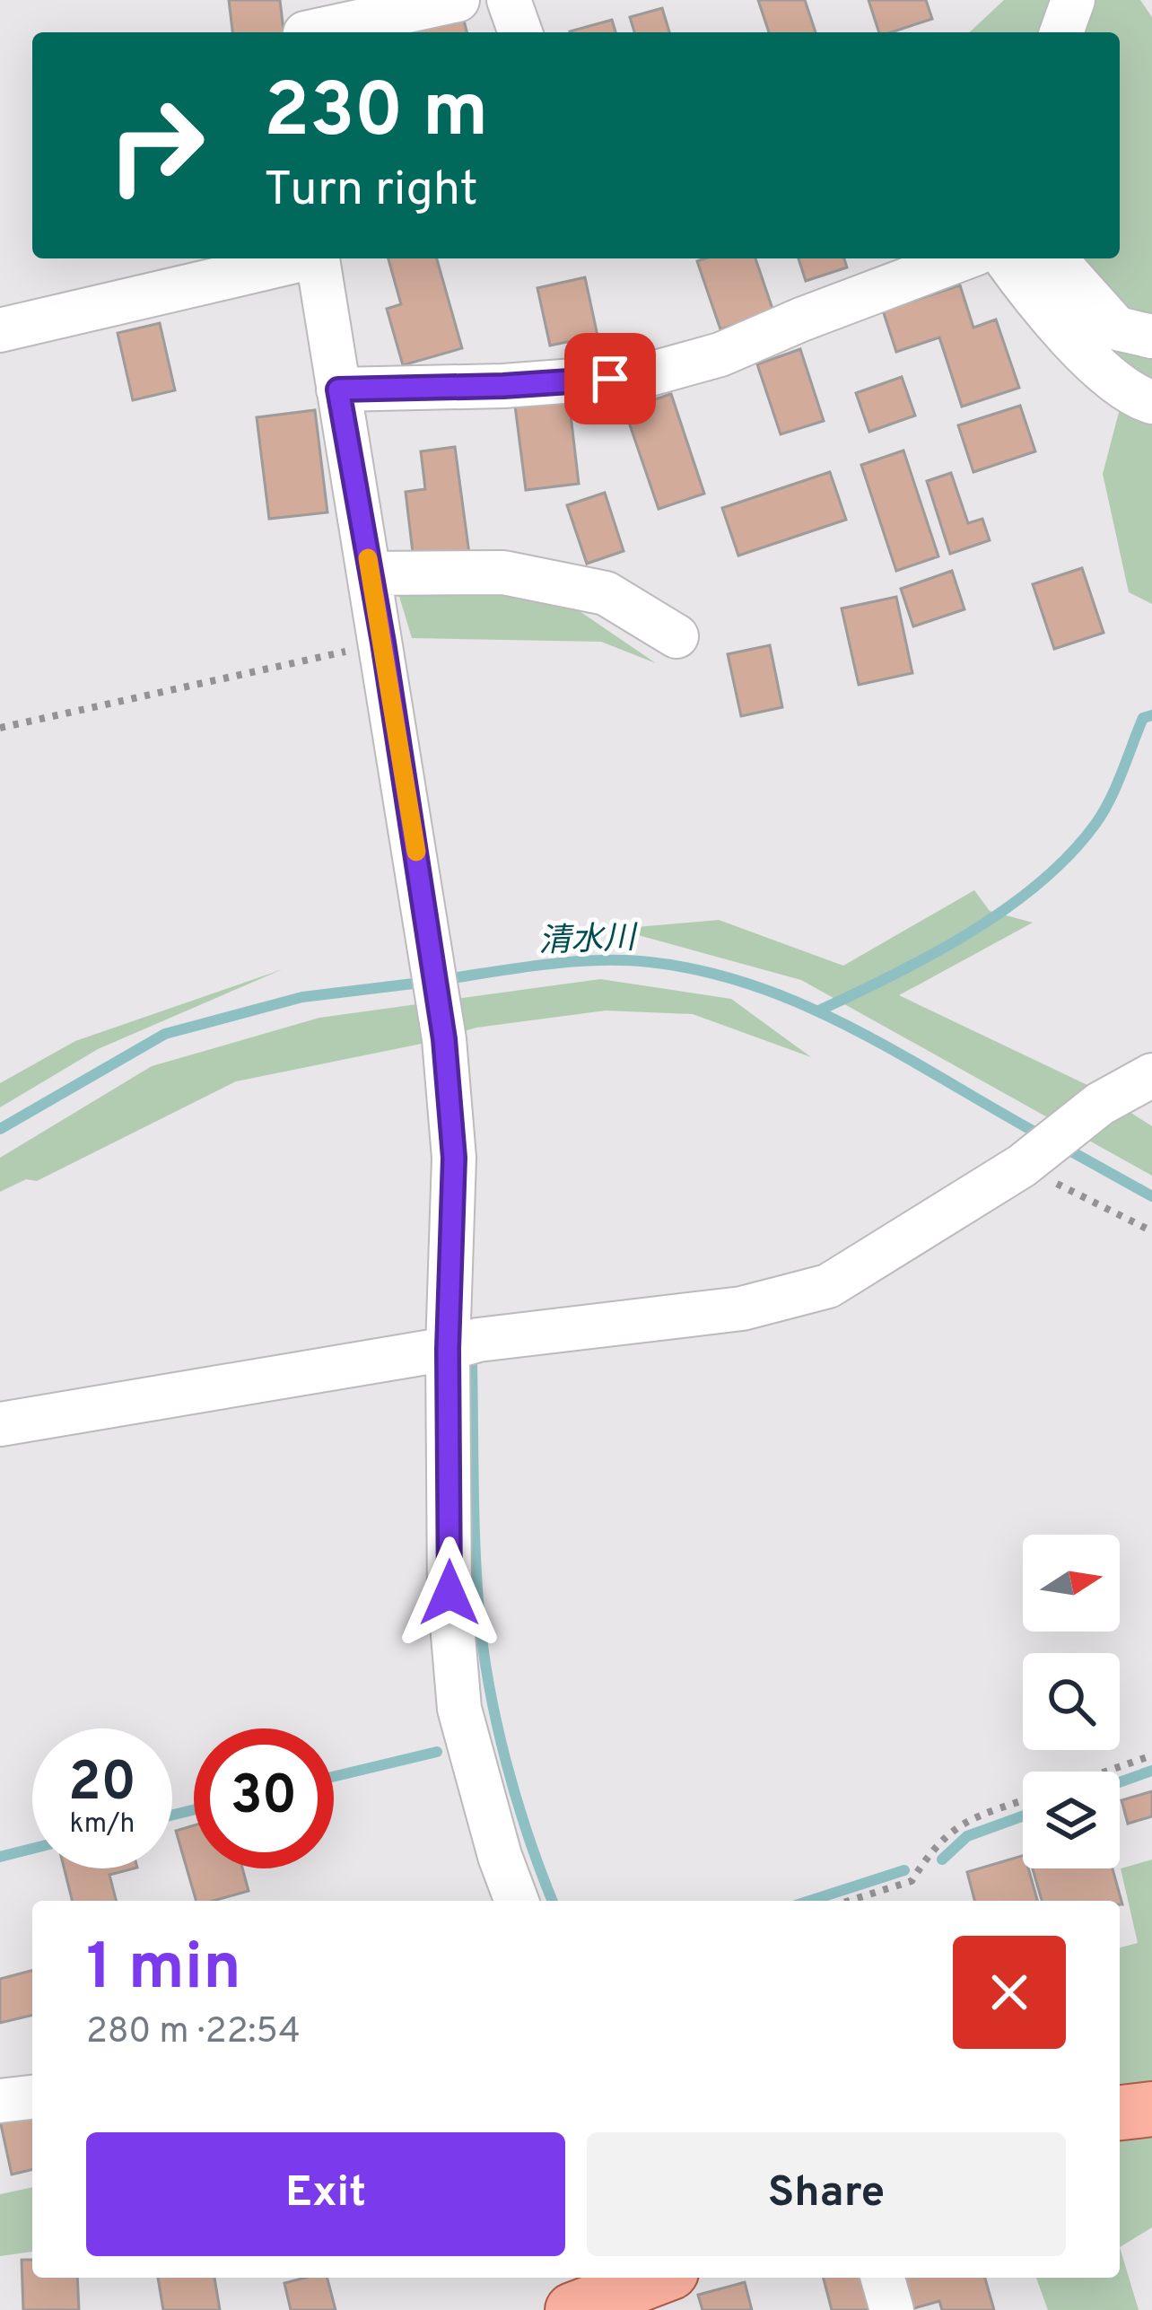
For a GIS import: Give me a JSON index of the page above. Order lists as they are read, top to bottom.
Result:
{
  "water": ["清水川"],
  "north": "right",
  "page": {
    "turn": ["230 m", "Turn right"],
    "speed": "20 km/h",
    "limit": "30",
    "heading": ["1 min", "280 m · 22:54"],
    "buttons": ["Exit", "Share"]
  }
}
